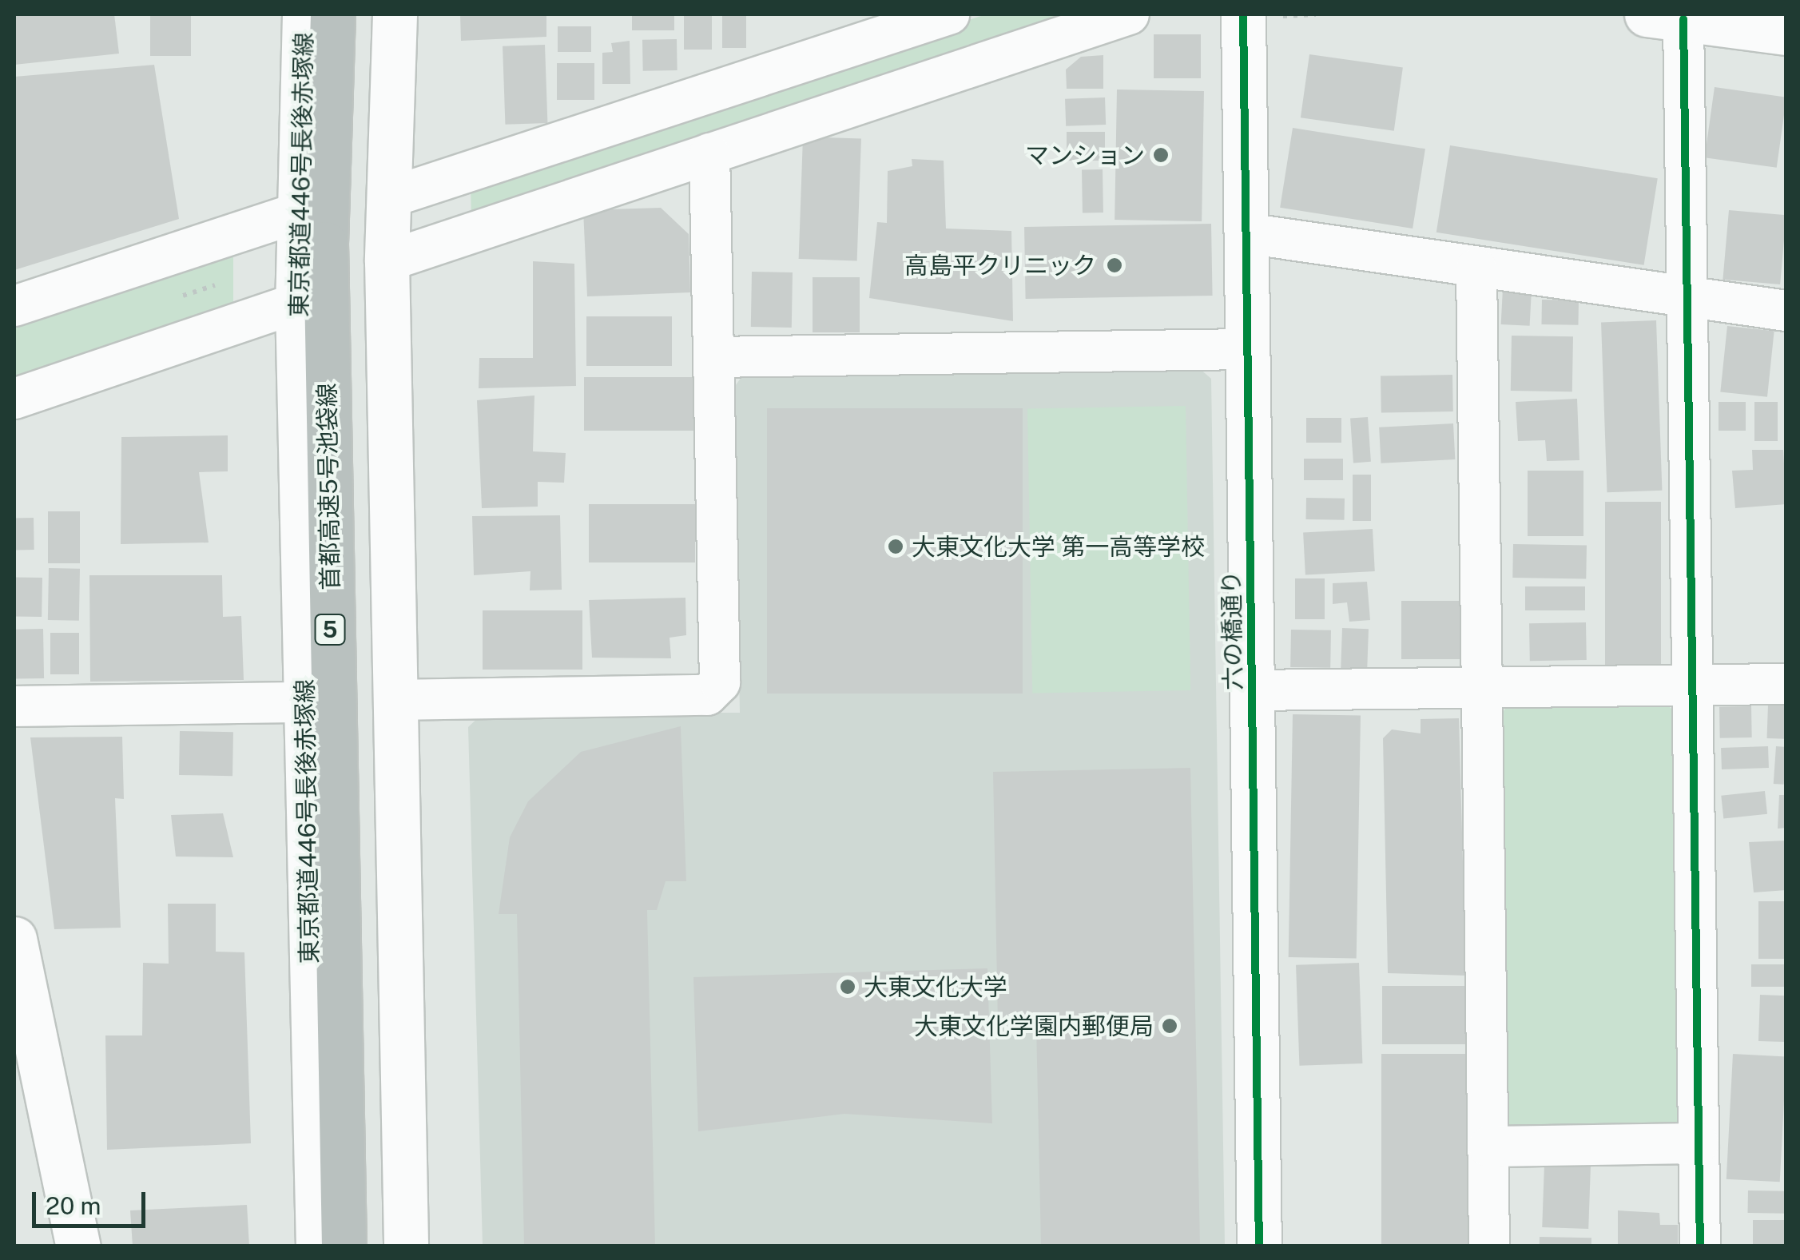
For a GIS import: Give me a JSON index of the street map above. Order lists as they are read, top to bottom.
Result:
{
  "streets": {
    "highway": ["首都高速5号池袋線", "5"],
    "main road": ["東京都道446号長後赤塚線", "六の橋通り"]
  },
  "places": [
    "マンション",
    "高島平クリニック",
    "大東文化大学 第一高等学校",
    "大東文化大学",
    "大東文化学園内郵便局"
  ],
  "scale_bar": "20 m"
}
